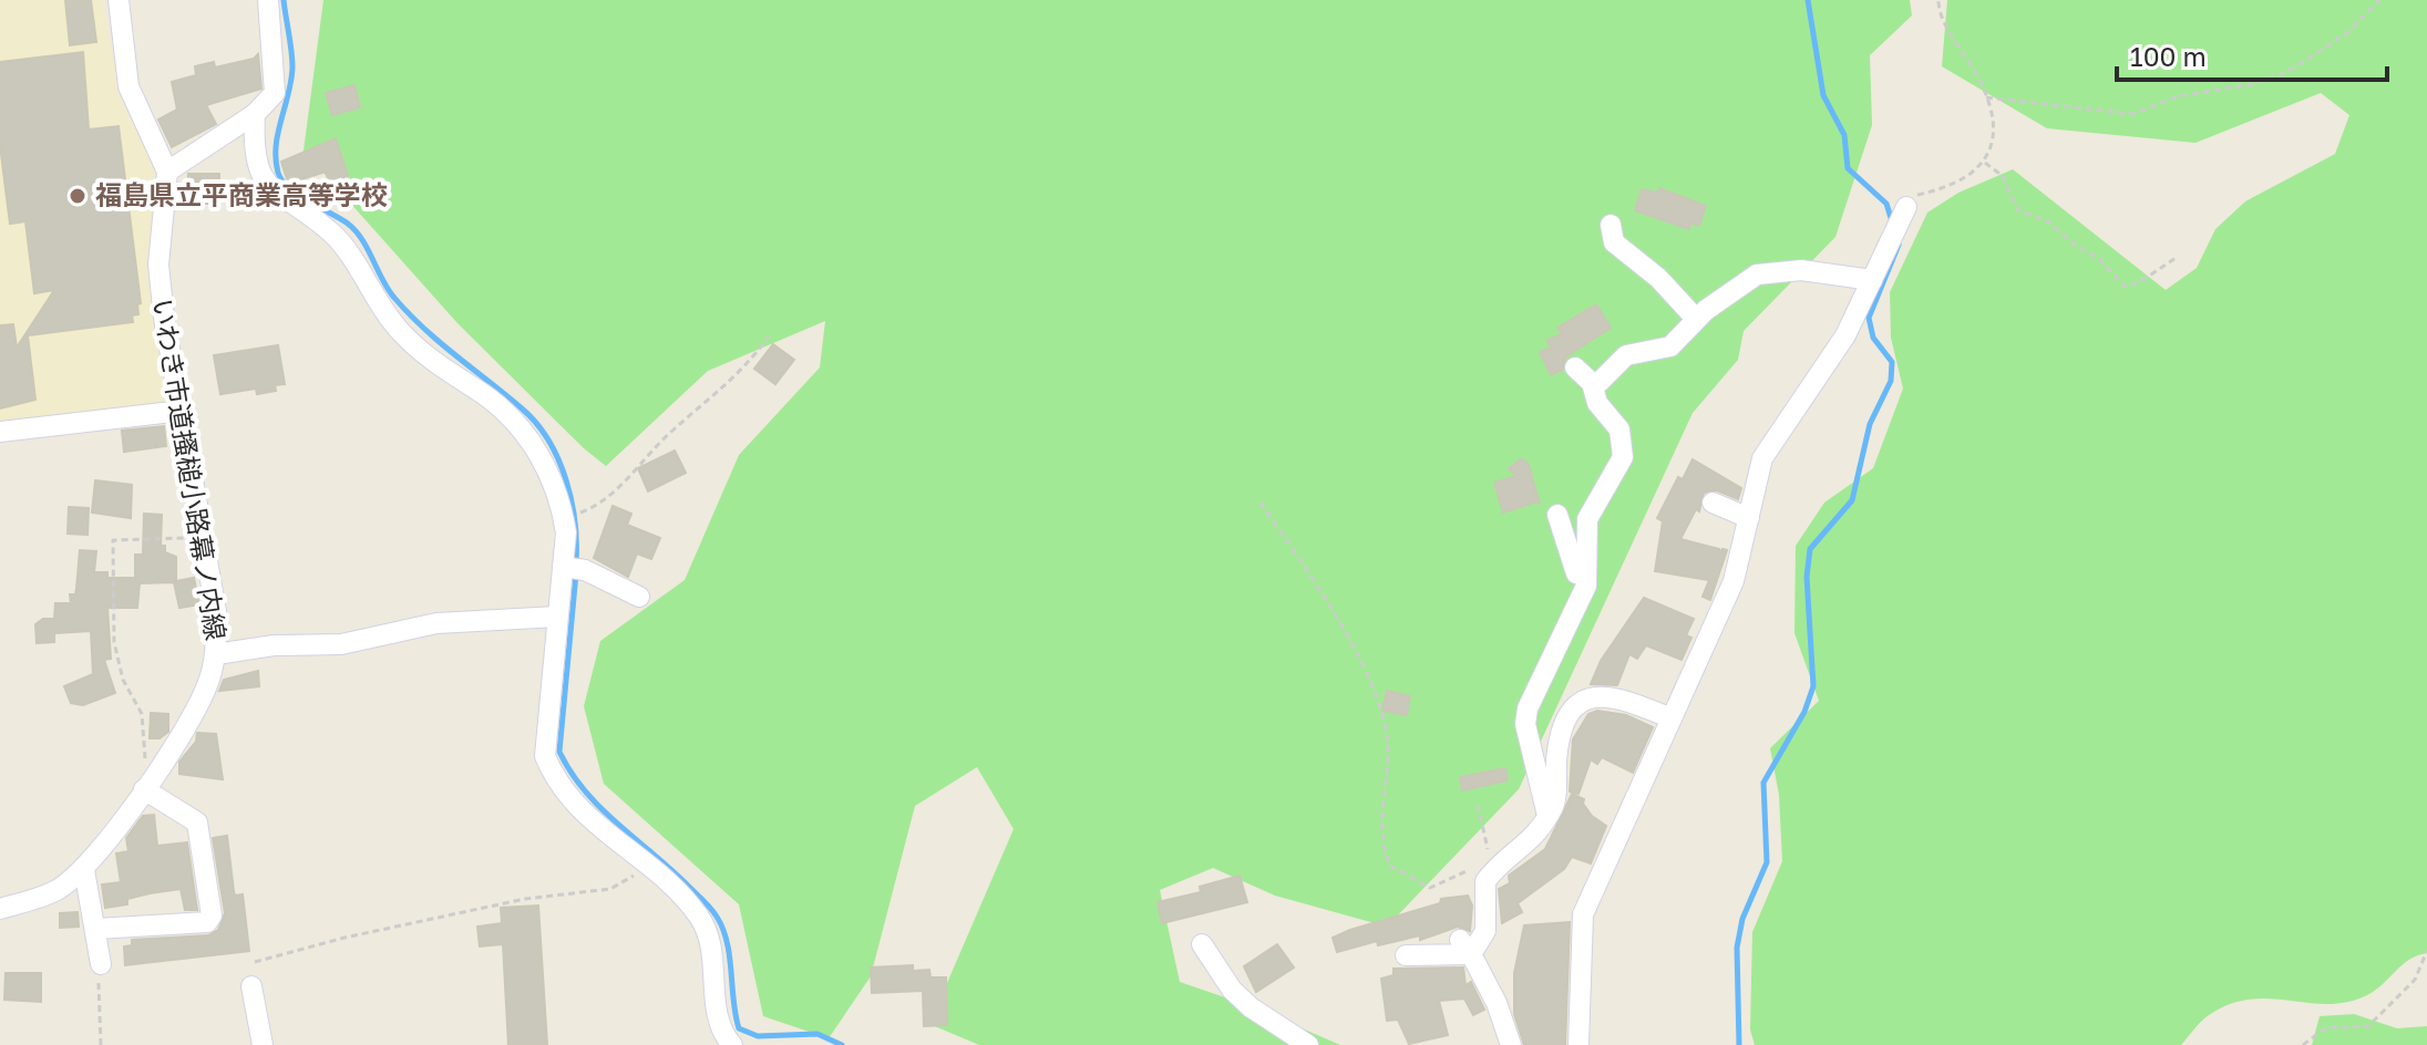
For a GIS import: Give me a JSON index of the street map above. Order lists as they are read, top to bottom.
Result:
{
  "streets": {
    "street": ["いわき市道搔槌小路幕ノ内線"]
  },
  "places": ["福島県立平商業高等学校"],
  "scale_bar": "100 m"
}
